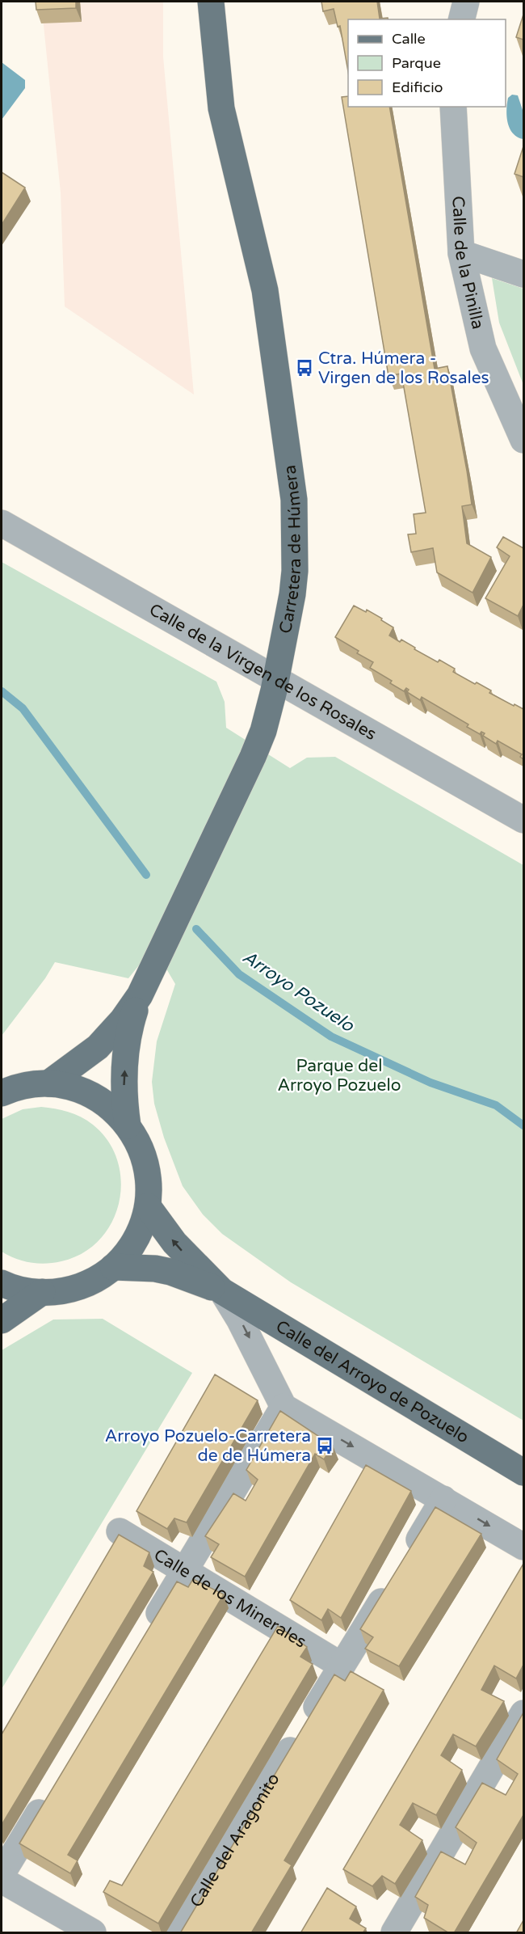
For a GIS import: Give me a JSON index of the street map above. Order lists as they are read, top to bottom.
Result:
{
  "streets": {
    "main road": ["Carretera de Húmera", "Calle del Arroyo de Pozuelo"],
    "street": [
      "Calle de la Pinilla",
      "Calle de la Virgen de los Rosales",
      "Calle de los Minerales",
      "Calle del Aragonito"
    ]
  },
  "crossings": [
    ["Carretera de Húmera", "Calle de la Virgen de los Rosales"],
    ["Calle de los Minerales", "Calle del Aragonito"]
  ],
  "water": ["Arroyo Pozuelo"],
  "parks": ["Parque del Arroyo Pozuelo"],
  "places": {
    "bus stop": ["Ctra. Húmera - Virgen de los Rosales", "Arroyo Pozuelo-Carretera de de Húmera"]
  },
  "legend": ["Calle", "Parque", "Edificio"]
}
